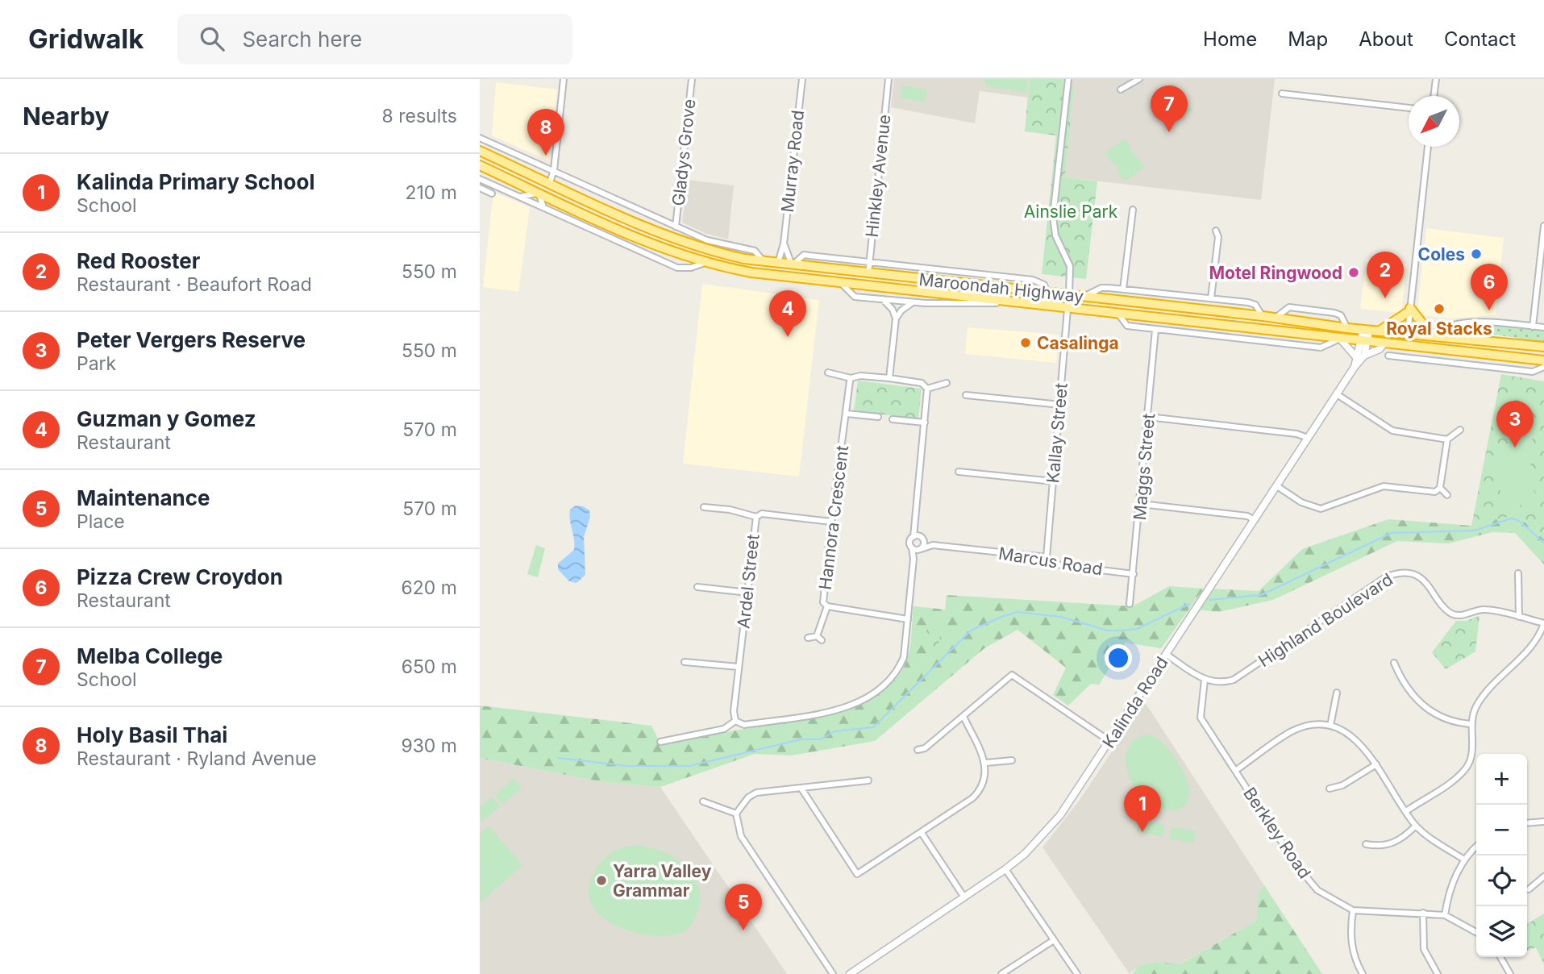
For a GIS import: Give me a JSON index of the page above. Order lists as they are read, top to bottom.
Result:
{
  "streets": {
    "highway": ["Maroondah Highway"],
    "street": [
      "Gladys Grove",
      "Murray Road",
      "Hinkley Avenue",
      "Kallay Street",
      "Maggs Street",
      "Hannora Crescent",
      "Marcus Road",
      "Ardel Street",
      "Highland Boulevard",
      "Kalinda Road",
      "Berkley Road"
    ]
  },
  "crossings": [
    ["Murray Road", "Maroondah Highway"],
    ["Hinkley Avenue", "Maroondah Highway"],
    ["Maroondah Highway", "Kallay Street"],
    ["Maroondah Highway", "Kalinda Road"],
    ["Kallay Street", "Marcus Road"],
    ["Maggs Street", "Marcus Road"],
    ["Hannora Crescent", "Ardel Street"],
    ["Highland Boulevard", "Berkley Road"]
  ],
  "parks": ["Ainslie Park"],
  "places": [
    "Coles",
    "Motel Ringwood",
    "Royal Stacks",
    "Casalinga",
    "Yarra Valley Grammar"
  ],
  "north": "bottom left",
  "page": {
    "header": "Gridwalk",
    "search": "Search here",
    "nav": [
      "Home",
      "Map",
      "About",
      "Contact"
    ],
    "heading": ["Nearby", "8 results"],
    "pins": [
      "7",
      "8",
      "2",
      "6",
      "4",
      "3",
      "1",
      "5"
    ],
    "list": [
      {
        "mark": "1",
        "name": "Kalinda Primary School",
        "note": "School",
        "value": "210 m"
      },
      {
        "mark": "2",
        "name": "Red Rooster",
        "note": "Restaurant · Beaufort Road",
        "value": "550 m"
      },
      {
        "mark": "3",
        "name": "Peter Vergers Reserve",
        "note": "Park",
        "value": "550 m"
      },
      {
        "mark": "4",
        "name": "Guzman y Gomez",
        "note": "Restaurant",
        "value": "570 m"
      },
      {
        "mark": "5",
        "name": "Maintenance",
        "note": "Place",
        "value": "570 m"
      },
      {
        "mark": "6",
        "name": "Pizza Crew Croydon",
        "note": "Restaurant",
        "value": "620 m"
      },
      {
        "mark": "7",
        "name": "Melba College",
        "note": "School",
        "value": "650 m"
      },
      {
        "mark": "8",
        "name": "Holy Basil Thai",
        "note": "Restaurant · Ryland Avenue",
        "value": "930 m"
      }
    ],
    "map_buttons": ["+", "−"]
  }
}
